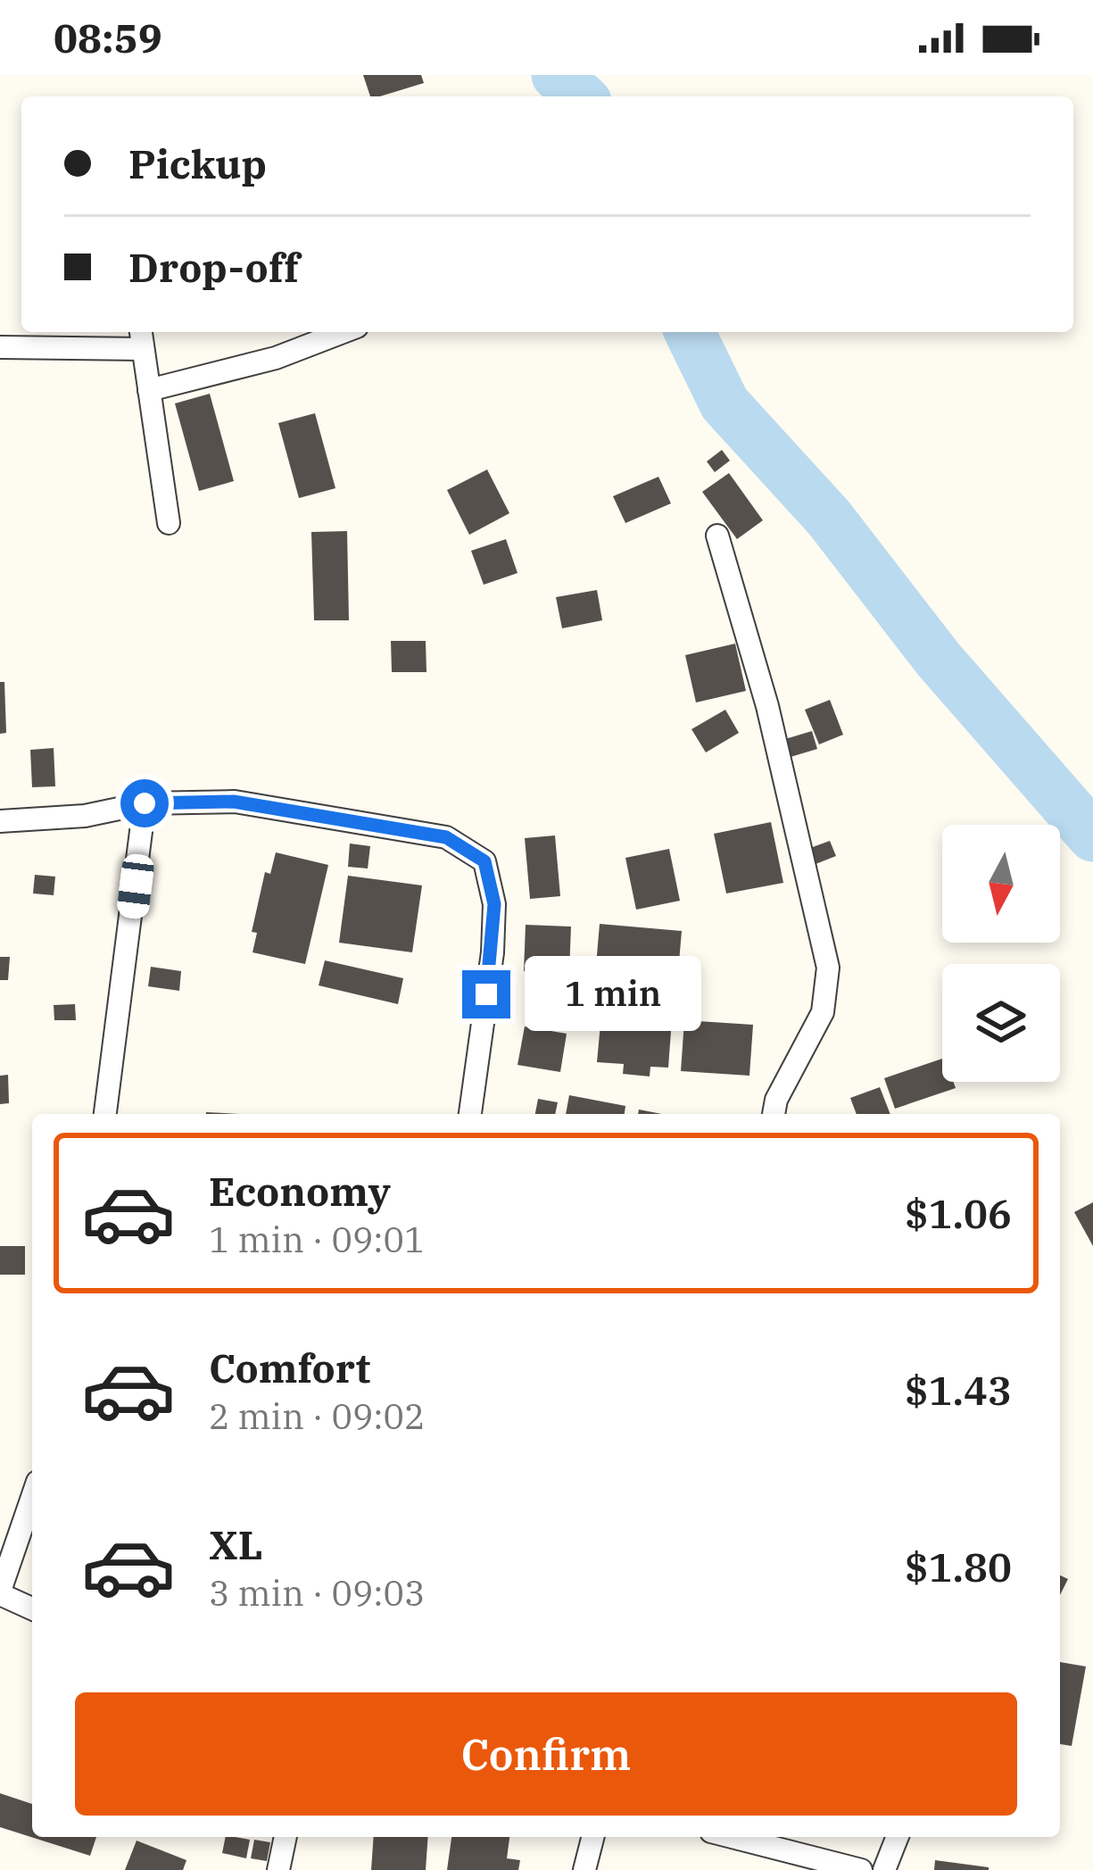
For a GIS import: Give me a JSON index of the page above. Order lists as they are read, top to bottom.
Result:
{
  "north": "bottom",
  "page": {
    "status": "08:59",
    "banner": ["Pickup", "Drop-off"],
    "bubble": "1 min",
    "list": [
      {
        "name": "Economy",
        "note": "1 min · 09:01",
        "value": "$1.06"
      },
      {
        "name": "Comfort",
        "note": "2 min · 09:02",
        "value": "$1.43"
      },
      {
        "name": "XL",
        "note": "3 min · 09:03",
        "value": "$1.80"
      }
    ],
    "buttons": "Confirm"
  }
}
